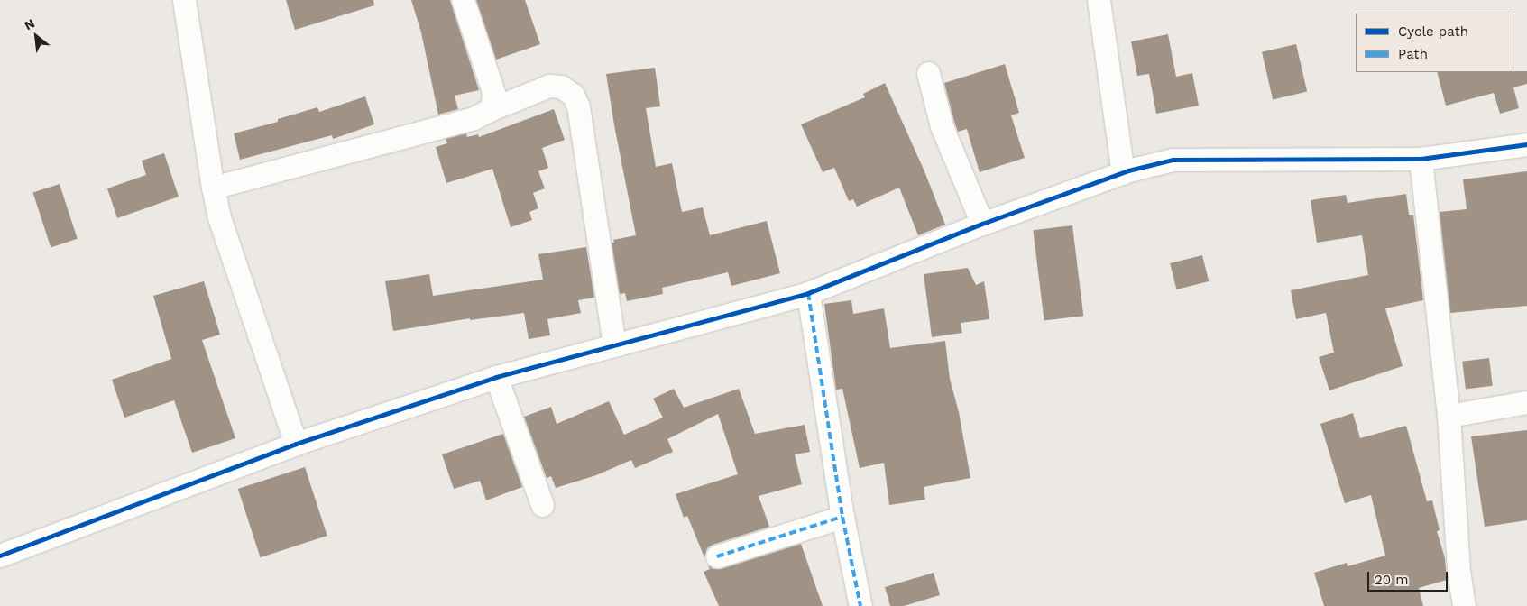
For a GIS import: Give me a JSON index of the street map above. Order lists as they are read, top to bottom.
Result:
{
  "legend": ["Cycle path", "Path"],
  "scale_bar": "20 m",
  "north": "top left"
}
